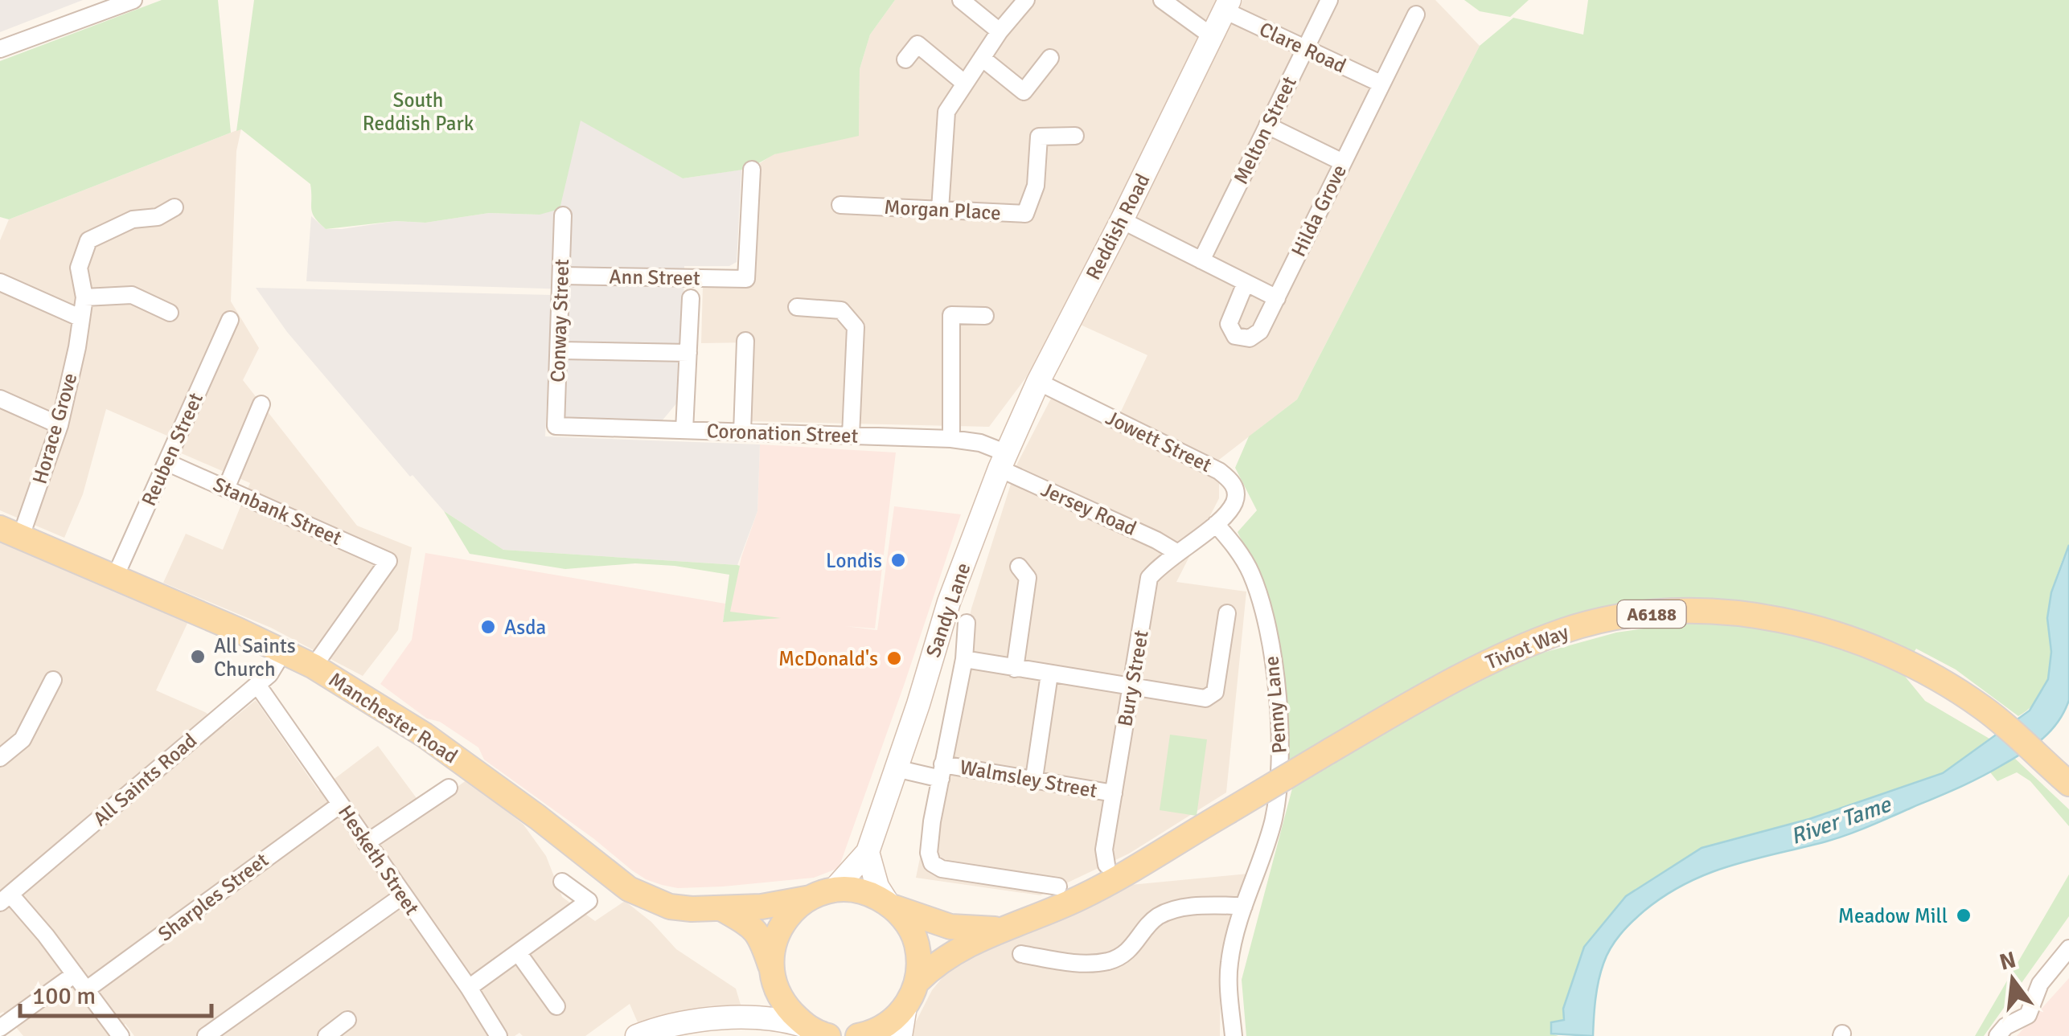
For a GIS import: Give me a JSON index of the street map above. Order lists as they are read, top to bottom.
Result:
{
  "streets": {
    "main road": [
      "Reddish Road",
      "Sandy Lane",
      "A6188",
      "Tiviot Way",
      "Manchester Road"
    ],
    "street": [
      "Clare Road",
      "Melton Street",
      "Morgan Place",
      "Hilda Grove",
      "Ann Street",
      "Conway Street",
      "Horace Grove",
      "Coronation Street",
      "Jowett Street",
      "Reuben Street",
      "Jersey Road",
      "Stanbank Street",
      "Bury Street",
      "Penny Lane",
      "Walmsley Street",
      "All Saints Road",
      "Hesketh Street",
      "Sharples Street"
    ]
  },
  "crossings": [
    ["Clare Road", "Melton Street"],
    ["Clare Road", "Hilda Grove"],
    ["Clare Road", "Reddish Road"],
    ["Reddish Road", "Coronation Street"],
    ["Reddish Road", "Jowett Street"],
    ["Reddish Road", "Jersey Road"],
    ["Reddish Road", "Sandy Lane"],
    ["Ann Street", "Conway Street"],
    ["Conway Street", "Coronation Street"],
    ["Horace Grove", "Manchester Road"],
    ["Coronation Street", "Jersey Road"],
    ["Coronation Street", "Sandy Lane"],
    ["Jowett Street", "Bury Street"],
    ["Jowett Street", "Penny Lane"],
    ["Reuben Street", "Stanbank Street"],
    ["Reuben Street", "Manchester Road"],
    ["Jersey Road", "Sandy Lane"],
    ["Jersey Road", "Bury Street"],
    ["Stanbank Street", "Manchester Road"],
    ["Sandy Lane", "Manchester Road"],
    ["Sandy Lane", "Walmsley Street"],
    ["Tiviot Way", "Manchester Road"],
    ["Bury Street", "Penny Lane"],
    ["Bury Street", "Walmsley Street"],
    ["Manchester Road", "All Saints Road"],
    ["All Saints Road", "Hesketh Street"],
    ["Hesketh Street", "Sharples Street"]
  ],
  "water": ["River Tame"],
  "parks": ["South Reddish Park"],
  "places": [
    "Londis",
    "Asda",
    "All Saints Church",
    "McDonald's",
    "Meadow Mill"
  ],
  "scale_bar": "100 m",
  "north": "top"
}
